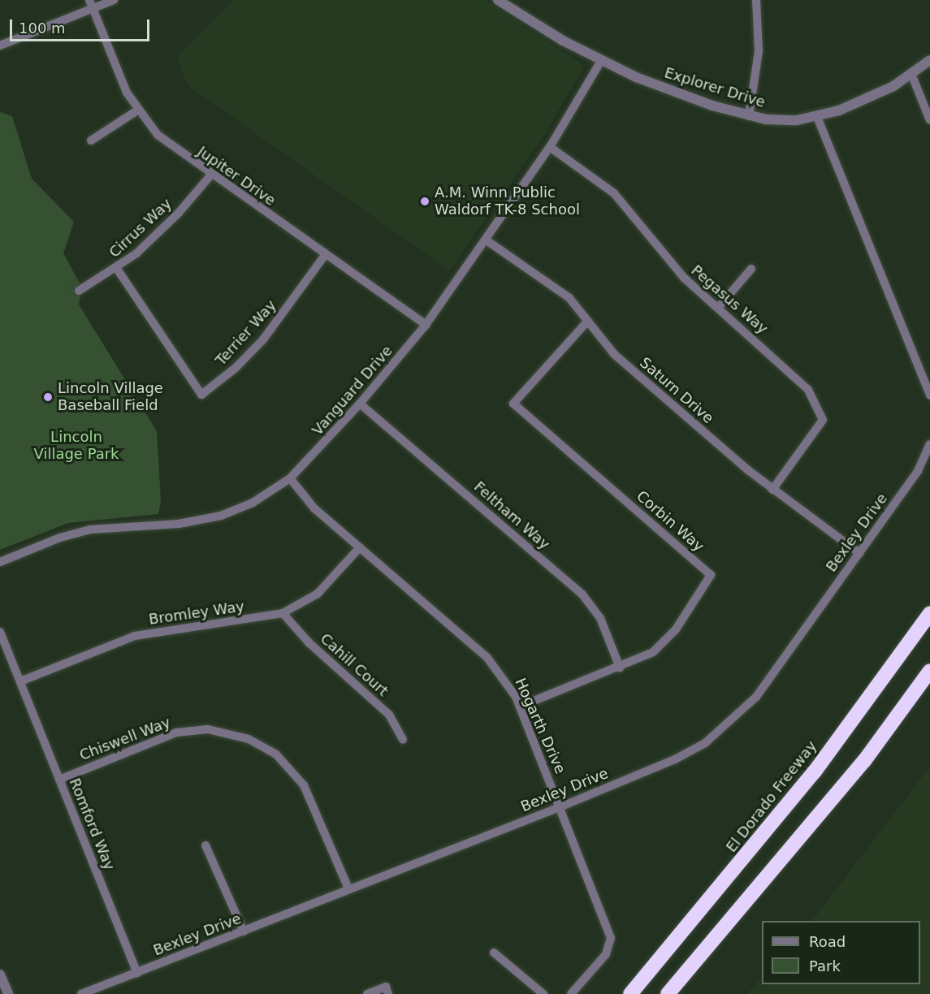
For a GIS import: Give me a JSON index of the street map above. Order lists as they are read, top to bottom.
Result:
{
  "streets": {
    "highway": ["El Dorado Freeway"],
    "street": [
      "Explorer Drive",
      "Jupiter Drive",
      "Cirrus Way",
      "Pegasus Way",
      "Terrier Way",
      "Vanguard Drive",
      "Saturn Drive",
      "Feltham Way",
      "Corbin Way",
      "Bexley Drive",
      "Bromley Way",
      "Cahill Court",
      "Hogarth Drive",
      "Chiswell Way",
      "Romford Way"
    ]
  },
  "crossings": [
    ["Explorer Drive", "Vanguard Drive"],
    ["Jupiter Drive", "Cirrus Way"],
    ["Jupiter Drive", "Terrier Way"],
    ["Jupiter Drive", "Vanguard Drive"],
    ["Cirrus Way", "Terrier Way"],
    ["Pegasus Way", "Vanguard Drive"],
    ["Pegasus Way", "Saturn Drive"],
    ["Vanguard Drive", "Saturn Drive"],
    ["Vanguard Drive", "Feltham Way"],
    ["Vanguard Drive", "Hogarth Drive"],
    ["Saturn Drive", "Corbin Way"],
    ["Saturn Drive", "Bexley Drive"],
    ["Feltham Way", "Corbin Way"],
    ["Corbin Way", "Hogarth Drive"],
    ["Bexley Drive", "Hogarth Drive"],
    ["Bexley Drive", "Chiswell Way"],
    ["Bexley Drive", "Romford Way"],
    ["Bromley Way", "Cahill Court"],
    ["Bromley Way", "Hogarth Drive"],
    ["Bromley Way", "Romford Way"],
    ["Chiswell Way", "Romford Way"]
  ],
  "parks": ["Lincoln Village Park"],
  "places": ["A.M. Winn Public Waldorf TK-8 School", "Lincoln Village Baseball Field"],
  "legend": ["Road", "Park"],
  "scale_bar": "100 m"
}
